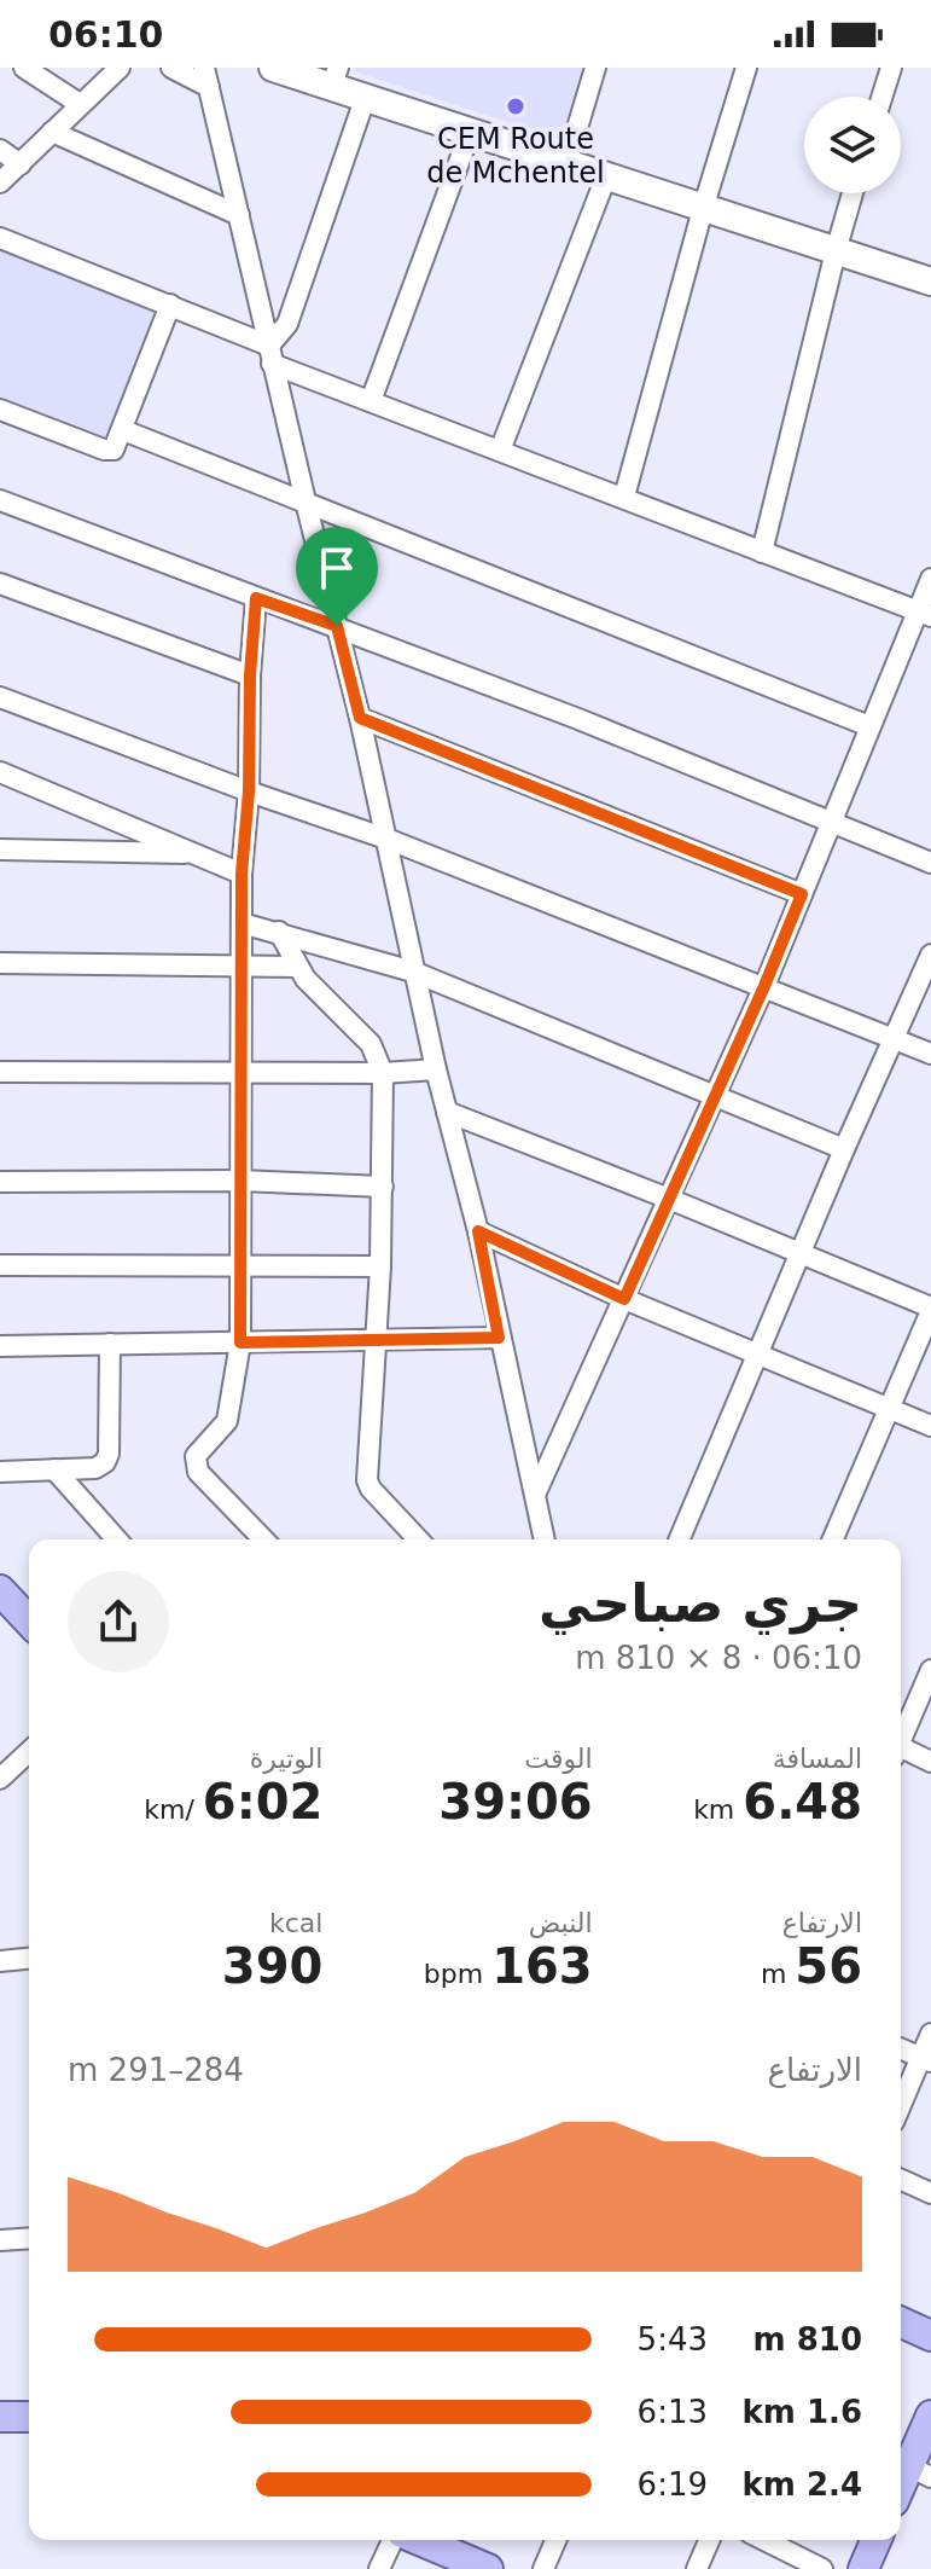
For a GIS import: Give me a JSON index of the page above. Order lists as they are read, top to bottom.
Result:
{
  "places": ["CEM Route de Mchentel"],
  "page": {
    "status": "06:10",
    "heading": ["جري صباحي", "06:10 · 8 × 810 m"],
    "stats": [
      ["المسافة", "6.48 km"],
      ["الوقت", "39:06"],
      ["الوتيرة", "6:02 /km"],
      ["الارتفاع", "56 m"],
      ["النبض", "163 bpm"],
      ["kcal", "390"]
    ],
    "chart": ["الارتفاع", "284–291 m"],
    "list": [
      {
        "name": "810 m",
        "note": "5:43"
      },
      {
        "name": "1.6 km",
        "note": "6:13"
      },
      {
        "name": "2.4 km",
        "note": "6:19"
      }
    ]
  }
}
